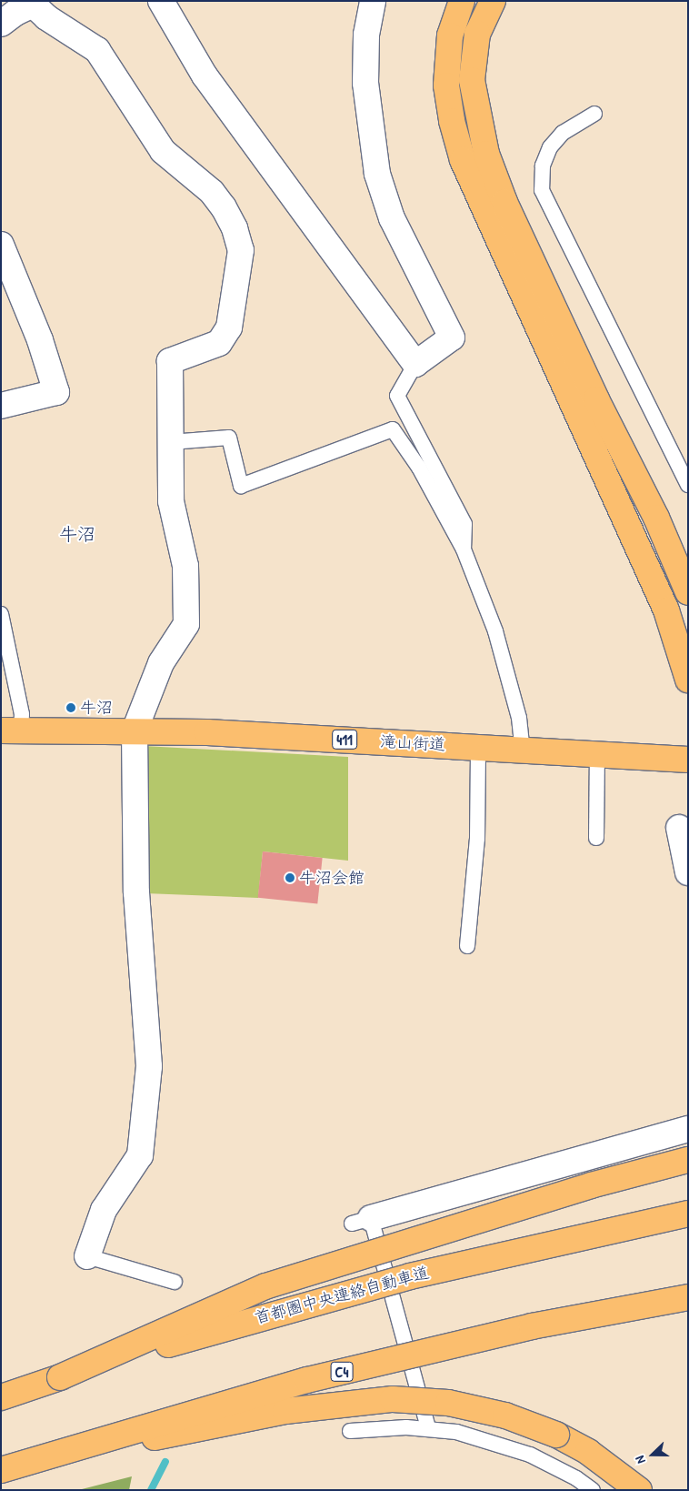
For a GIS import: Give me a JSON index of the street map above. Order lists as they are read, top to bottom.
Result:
{
  "streets": {
    "highway": [
      "411",
      "滝山街道",
      "首都圏中央連絡自動車道",
      "C4"
    ]
  },
  "districts": ["牛沼"],
  "places": ["牛沼", "牛沼会館"],
  "north": "left"
}
